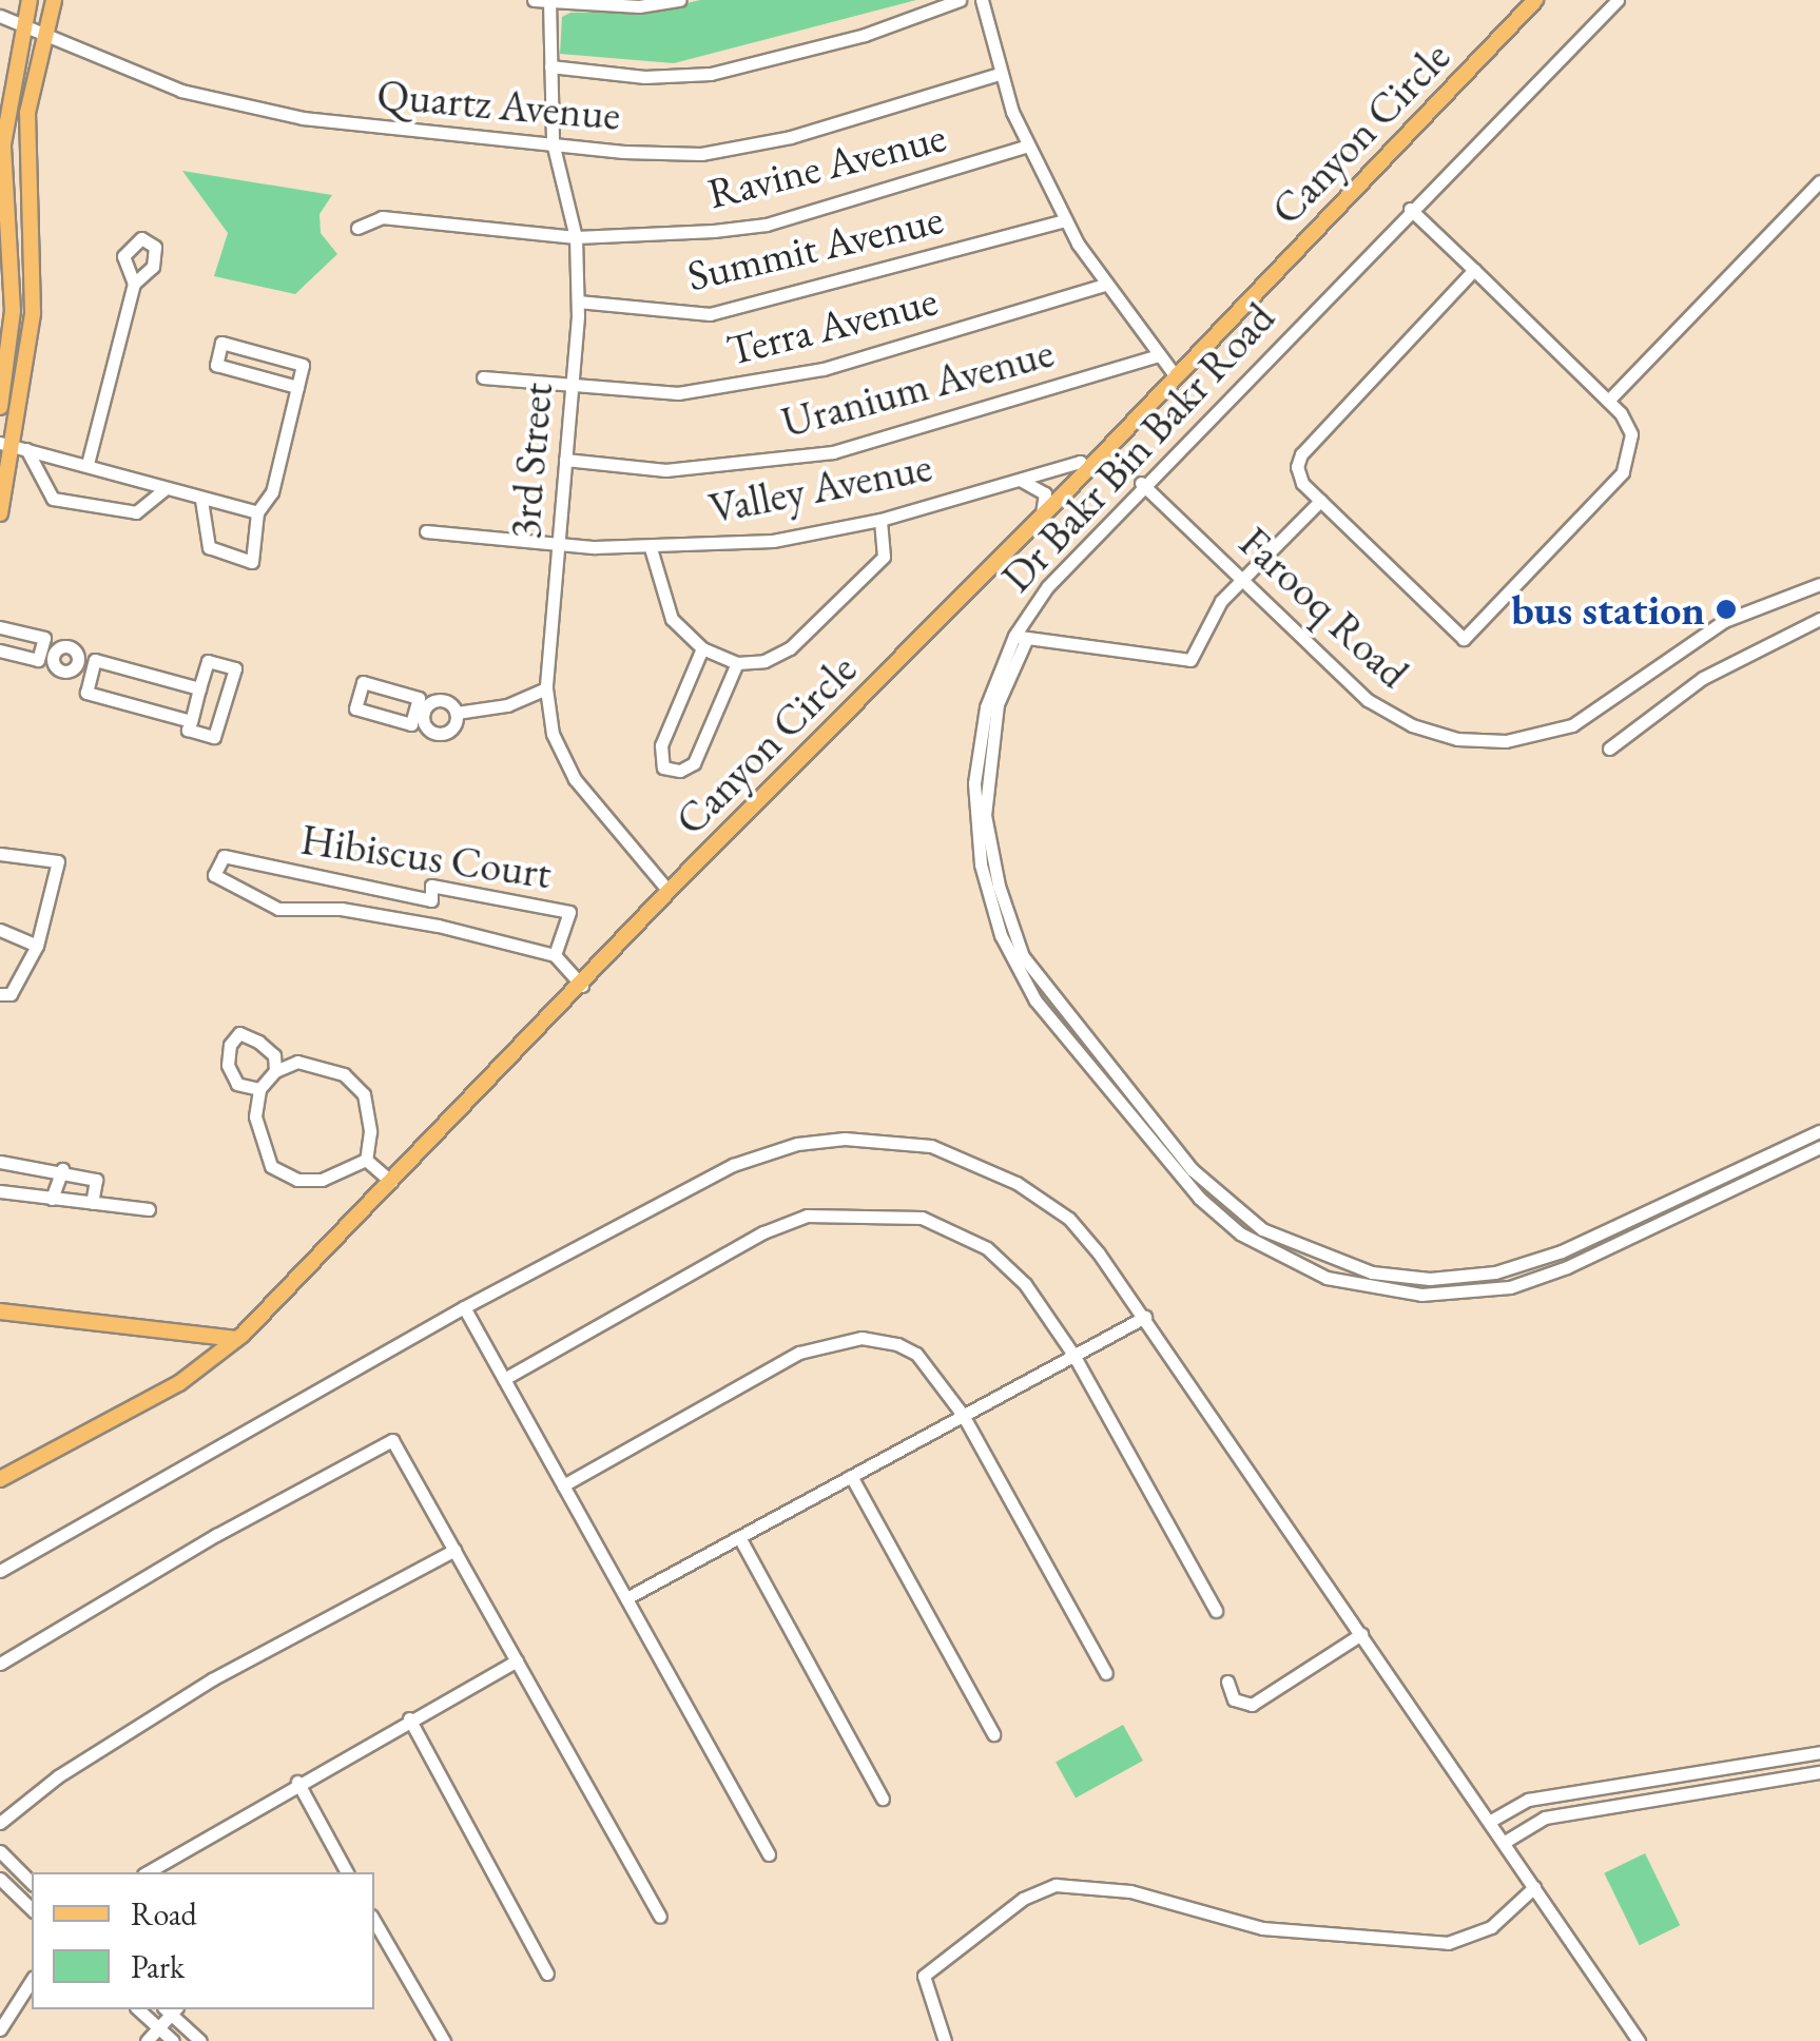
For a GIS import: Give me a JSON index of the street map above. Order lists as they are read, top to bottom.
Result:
{
  "streets": {
    "main road": ["Canyon Circle"],
    "street": [
      "Quartz Avenue",
      "Ravine Avenue",
      "Summit Avenue",
      "Terra Avenue",
      "Uranium Avenue",
      "Dr Bakr Bin Bakr Road",
      "3rd Street",
      "Valley Avenue",
      "Farooq Road",
      "Hibiscus Court"
    ]
  },
  "crossings": [
    ["Quartz Avenue", "3rd Street"],
    ["Canyon Circle", "3rd Street"],
    ["Canyon Circle", "Valley Avenue"],
    ["Canyon Circle", "Hibiscus Court"],
    ["Ravine Avenue", "3rd Street"],
    ["Summit Avenue", "3rd Street"],
    ["Terra Avenue", "3rd Street"],
    ["Uranium Avenue", "3rd Street"],
    ["Dr Bakr Bin Bakr Road", "Farooq Road"],
    ["3rd Street", "Valley Avenue"]
  ],
  "places": ["bus station"],
  "legend": ["Road", "Park"]
}
